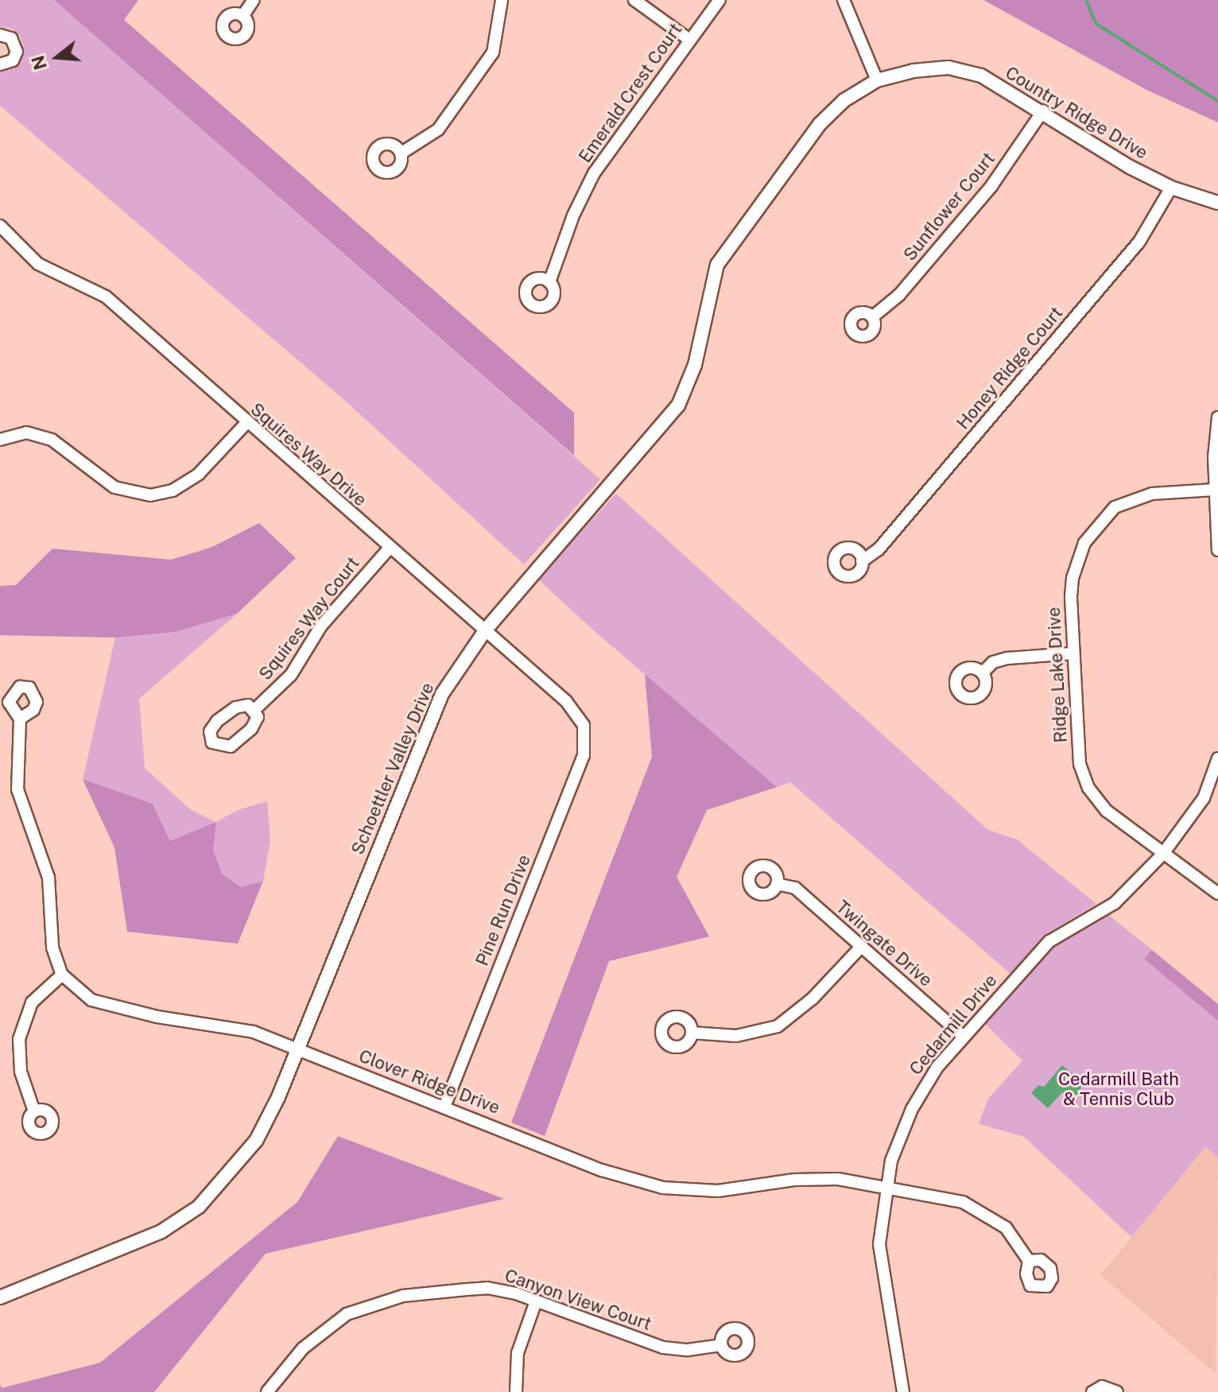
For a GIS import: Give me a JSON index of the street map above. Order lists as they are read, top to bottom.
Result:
{
  "streets": {
    "street": [
      "Emerald Crest Court",
      "Country Ridge Drive",
      "Sunflower Court",
      "Honey Ridge Court",
      "Squires Way Drive",
      "Squires Way Court",
      "Ridge Lake Drive",
      "Schoettler Valley Drive",
      "Pine Run Drive",
      "Twingate Drive",
      "Cedarmill Drive",
      "Clover Ridge Drive",
      "Canyon View Court"
    ]
  },
  "crossings": [
    ["Country Ridge Drive", "Sunflower Court"],
    ["Country Ridge Drive", "Honey Ridge Court"],
    ["Country Ridge Drive", "Schoettler Valley Drive"],
    ["Squires Way Drive", "Squires Way Court"],
    ["Squires Way Drive", "Schoettler Valley Drive"],
    ["Squires Way Drive", "Pine Run Drive"],
    ["Ridge Lake Drive", "Cedarmill Drive"],
    ["Schoettler Valley Drive", "Clover Ridge Drive"],
    ["Pine Run Drive", "Clover Ridge Drive"],
    ["Twingate Drive", "Cedarmill Drive"],
    ["Cedarmill Drive", "Clover Ridge Drive"]
  ],
  "parks": ["Cedarmill Bath & Tennis Club"],
  "north": "left"
}
